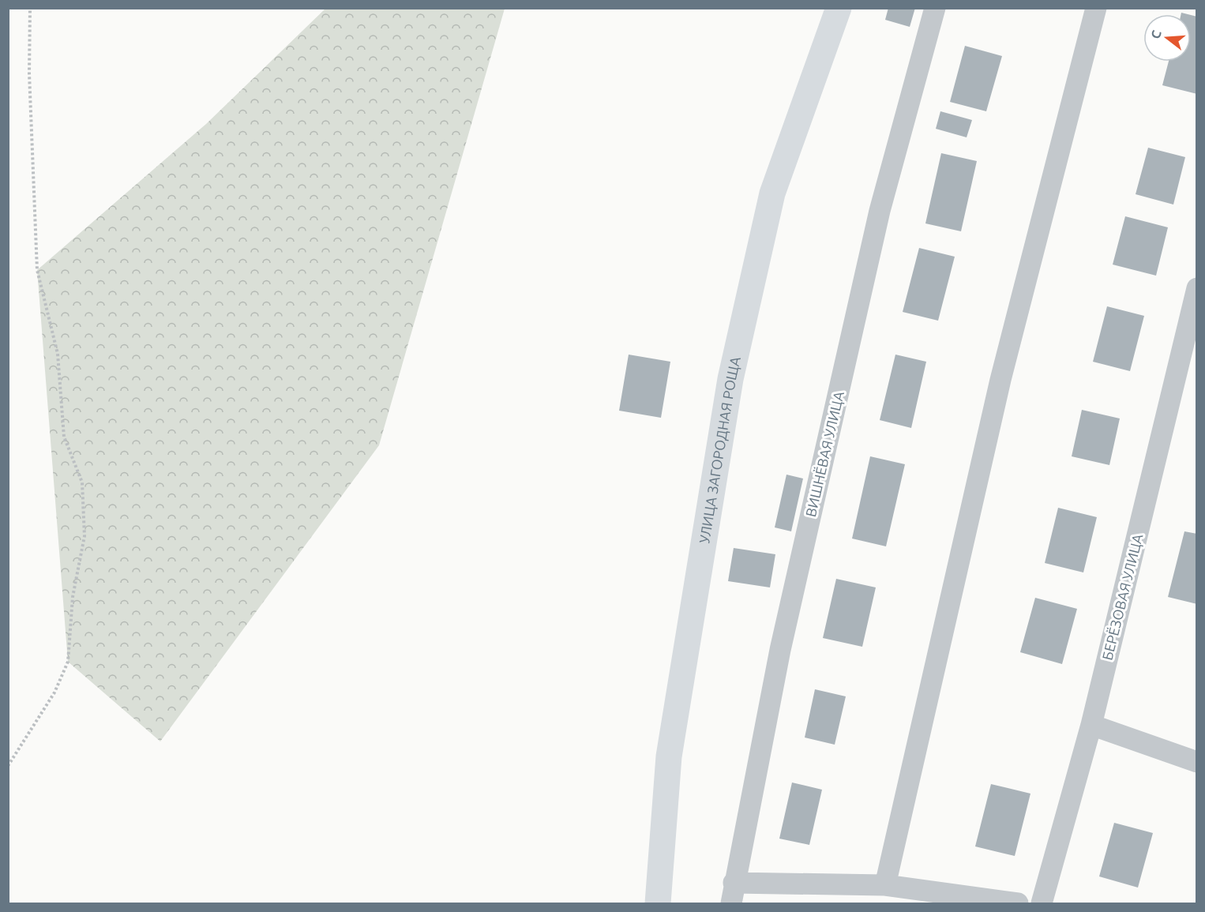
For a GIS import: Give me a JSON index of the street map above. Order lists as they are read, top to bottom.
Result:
{
  "streets": {
    "street": ["УЛИЦА ЗАГОРОДНАЯ РОЩА", "ВИШНЁВАЯ УЛИЦА", "БЕРЁЗОВАЯ УЛИЦА"]
  },
  "north": "left"
}
